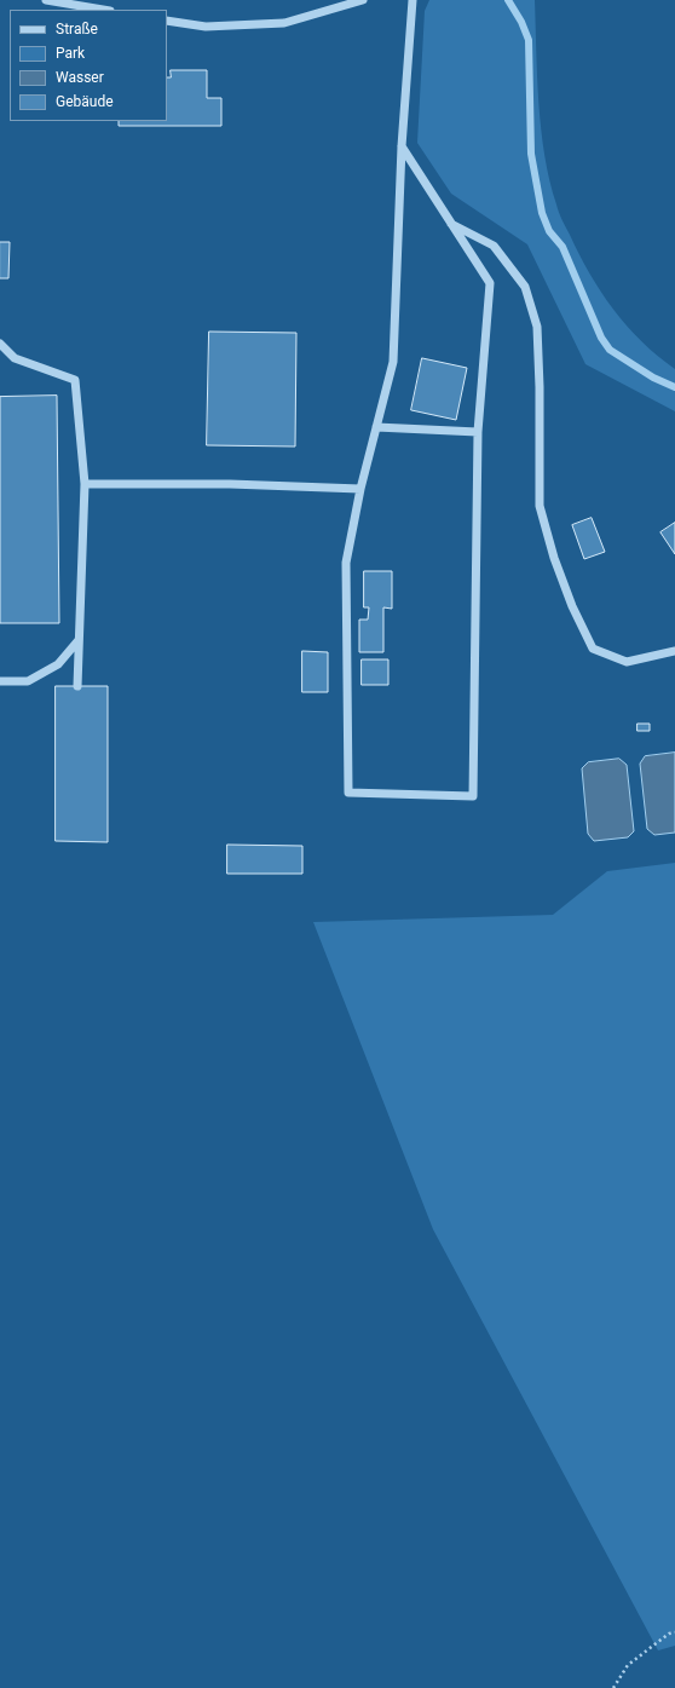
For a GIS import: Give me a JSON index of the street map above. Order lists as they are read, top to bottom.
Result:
{
  "legend": [
    "Straße",
    "Park",
    "Wasser",
    "Gebäude"
  ]
}
